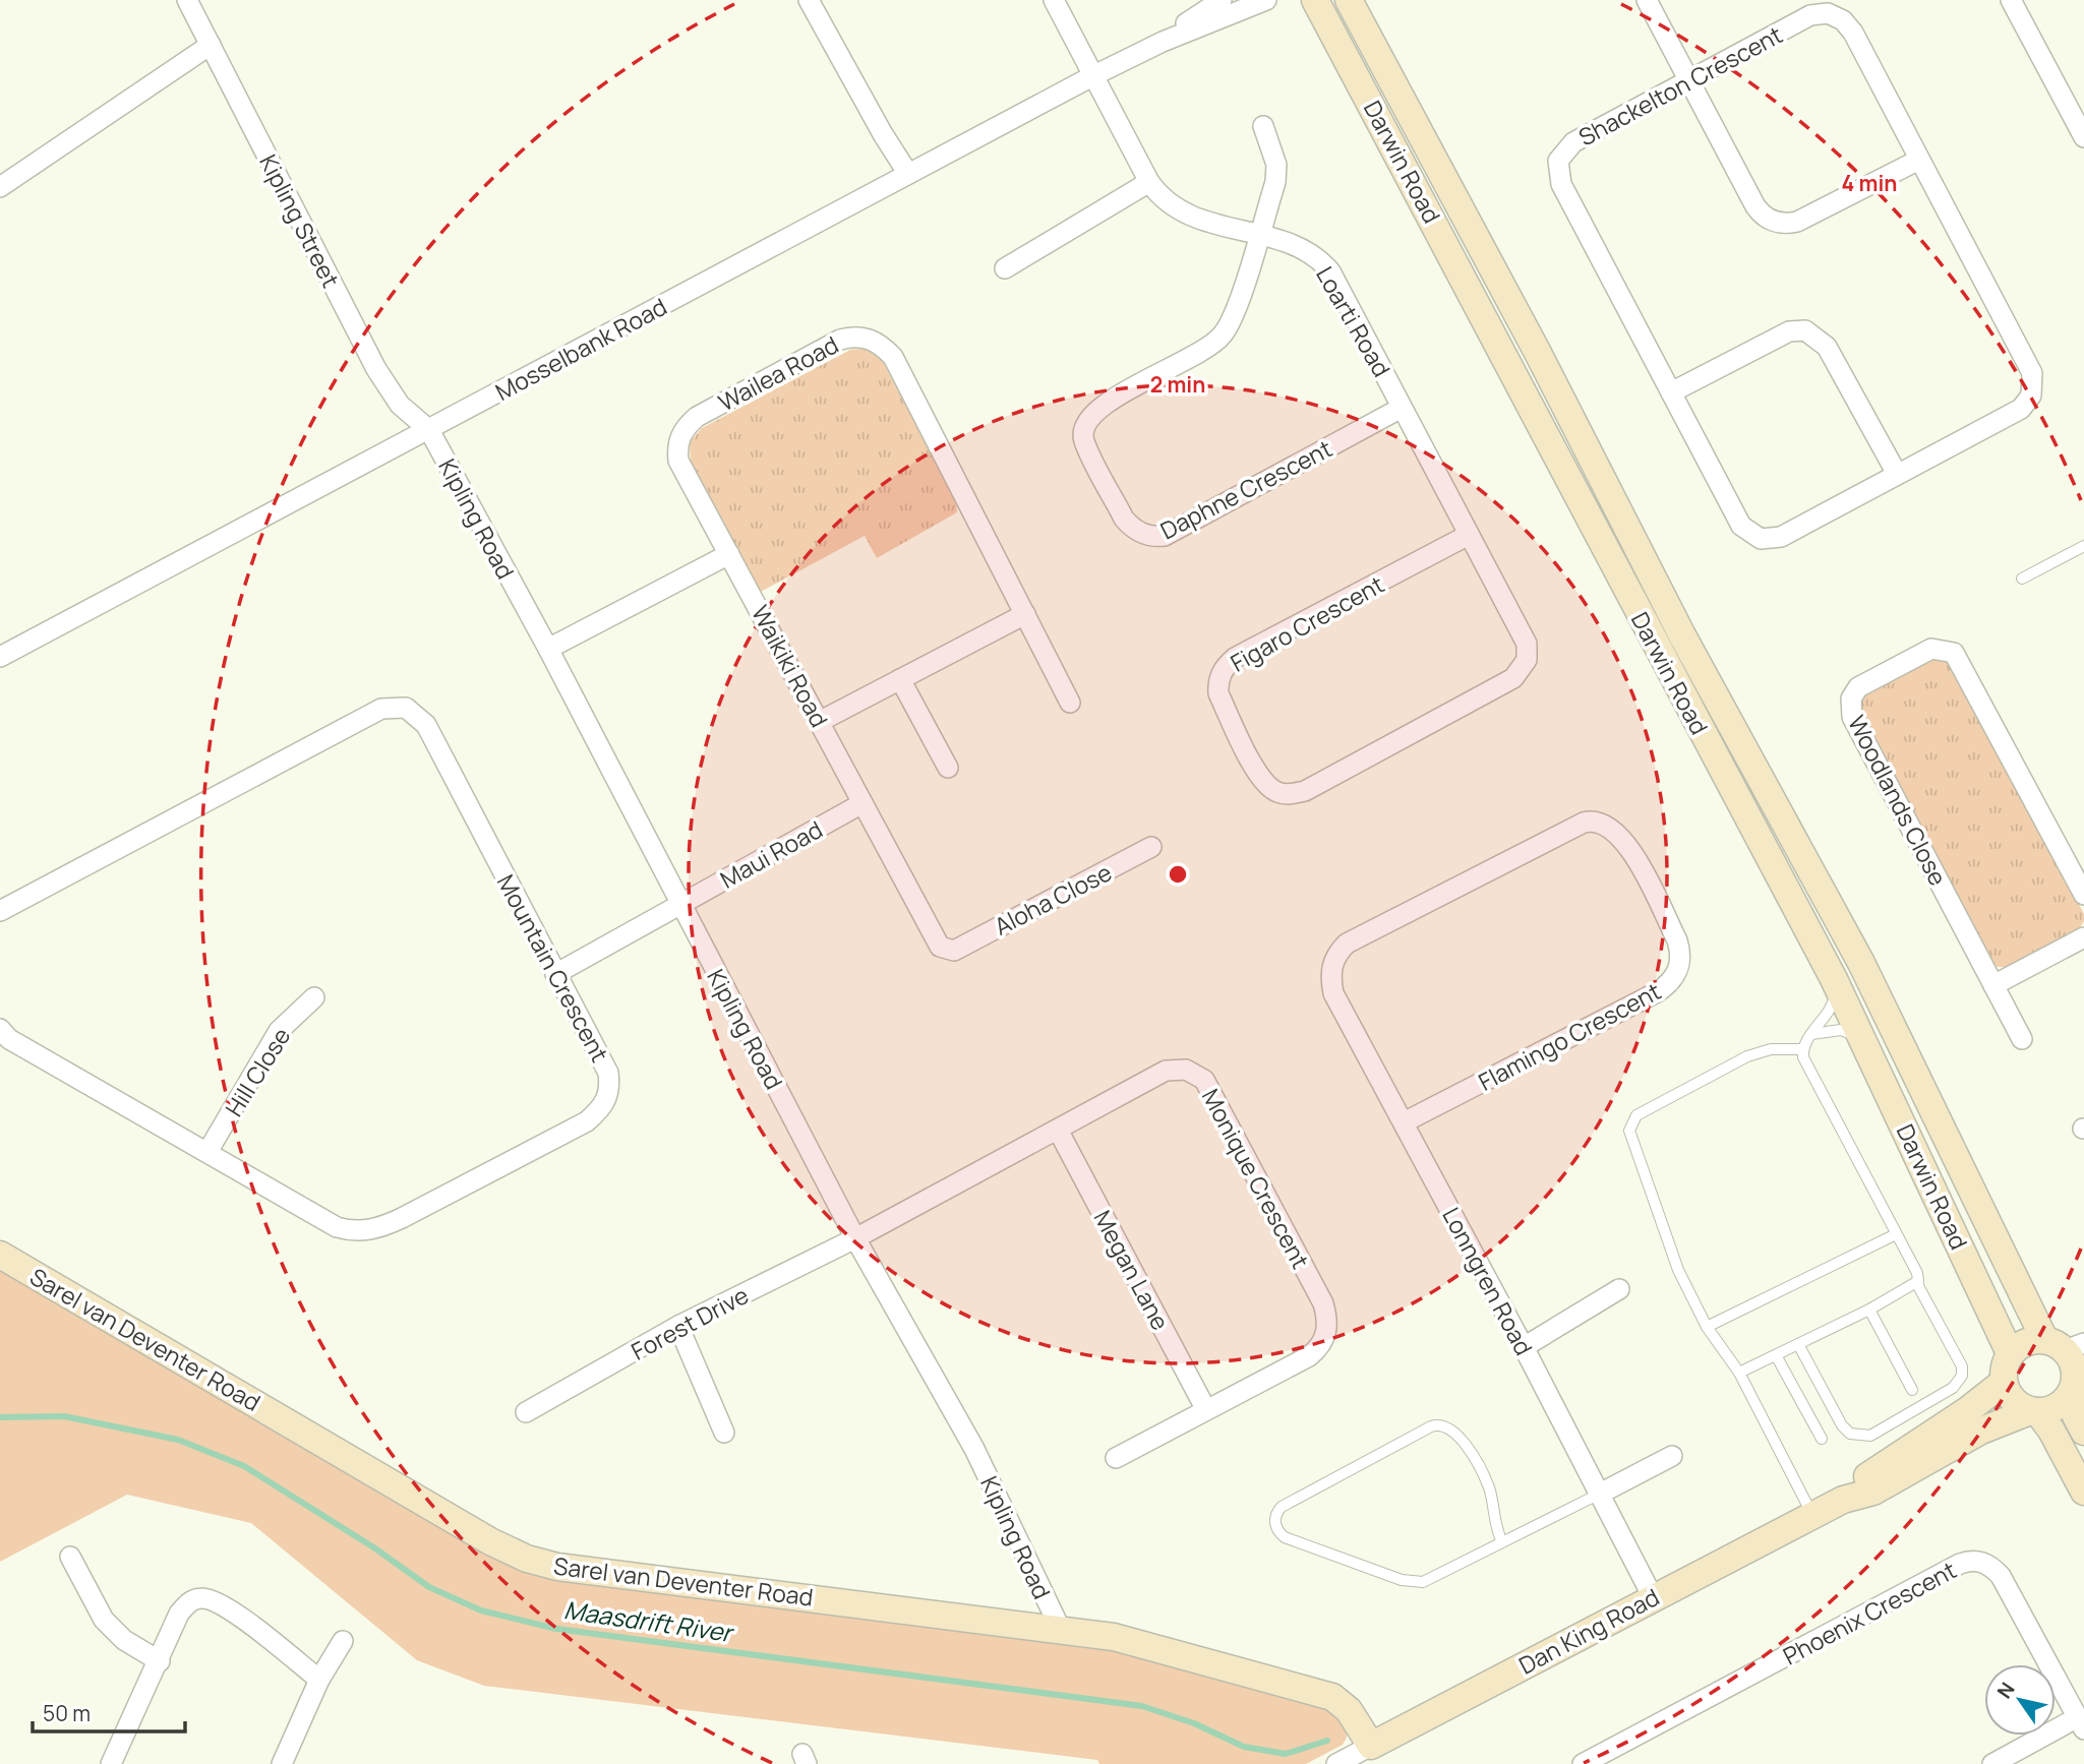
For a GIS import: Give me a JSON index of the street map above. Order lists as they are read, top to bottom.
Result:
{
  "streets": {
    "street": [
      "Shackelton Crescent",
      "Darwin Road",
      "Kipling Street",
      "Loarti Road",
      "Mosselbank Road",
      "Wailea Road",
      "Daphne Crescent",
      "Kipling Road",
      "Figaro Crescent",
      "Waikiki Road",
      "Woodlands Close",
      "Maui Road",
      "Aloha Close",
      "Mountain Crescent",
      "Flamingo Crescent",
      "Hill Close",
      "Monique Crescent",
      "Megan Lane",
      "Lonngren Road",
      "Forest Drive",
      "Sarel van Deventer Road",
      "Phoenix Crescent",
      "Dan King Road"
    ]
  },
  "crossings": [
    ["Darwin Road", "Dan King Road"],
    ["Kipling Street", "Mosselbank Road"],
    ["Kipling Street", "Kipling Road"],
    ["Loarti Road", "Mosselbank Road"],
    ["Loarti Road", "Daphne Crescent"],
    ["Loarti Road", "Figaro Crescent"],
    ["Mosselbank Road", "Kipling Road"],
    ["Wailea Road", "Waikiki Road"],
    ["Kipling Road", "Maui Road"],
    ["Kipling Road", "Monique Crescent"],
    ["Kipling Road", "Forest Drive"],
    ["Kipling Road", "Sarel van Deventer Road"],
    ["Waikiki Road", "Maui Road"],
    ["Waikiki Road", "Aloha Close"],
    ["Maui Road", "Mountain Crescent"],
    ["Mountain Crescent", "Hill Close"],
    ["Flamingo Crescent", "Lonngren Road"],
    ["Monique Crescent", "Megan Lane"],
    ["Monique Crescent", "Forest Drive"],
    ["Lonngren Road", "Dan King Road"],
    ["Sarel van Deventer Road", "Dan King Road"]
  ],
  "water": ["Maasdrift River"],
  "scale_bar": "50 m",
  "north": "top left",
  "rings": ["4 min", "2 min"]
}
